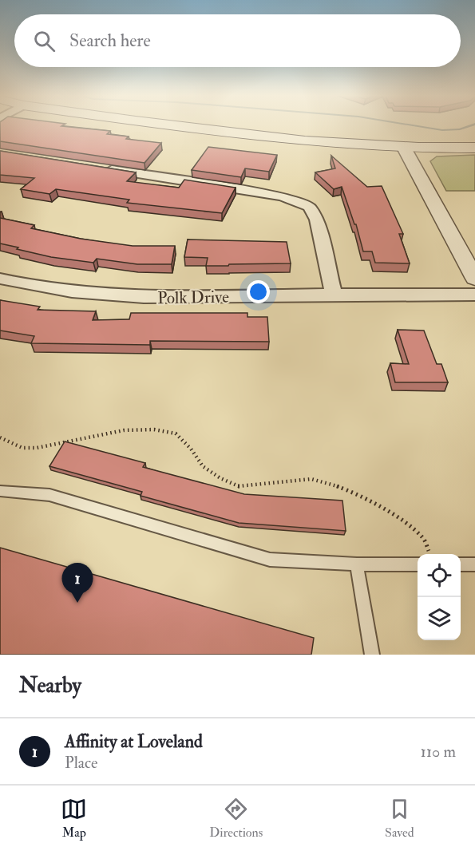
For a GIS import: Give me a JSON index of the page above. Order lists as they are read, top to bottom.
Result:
{
  "streets": {
    "street": ["Polk Drive"]
  },
  "page": {
    "search": "Search here",
    "pins": "1",
    "heading": "Nearby",
    "list": [
      {
        "mark": "1",
        "name": "Affinity at Loveland",
        "note": "Place",
        "value": "110 m"
      }
    ],
    "nav": ["Map", "Directions", "Saved"]
  }
}
